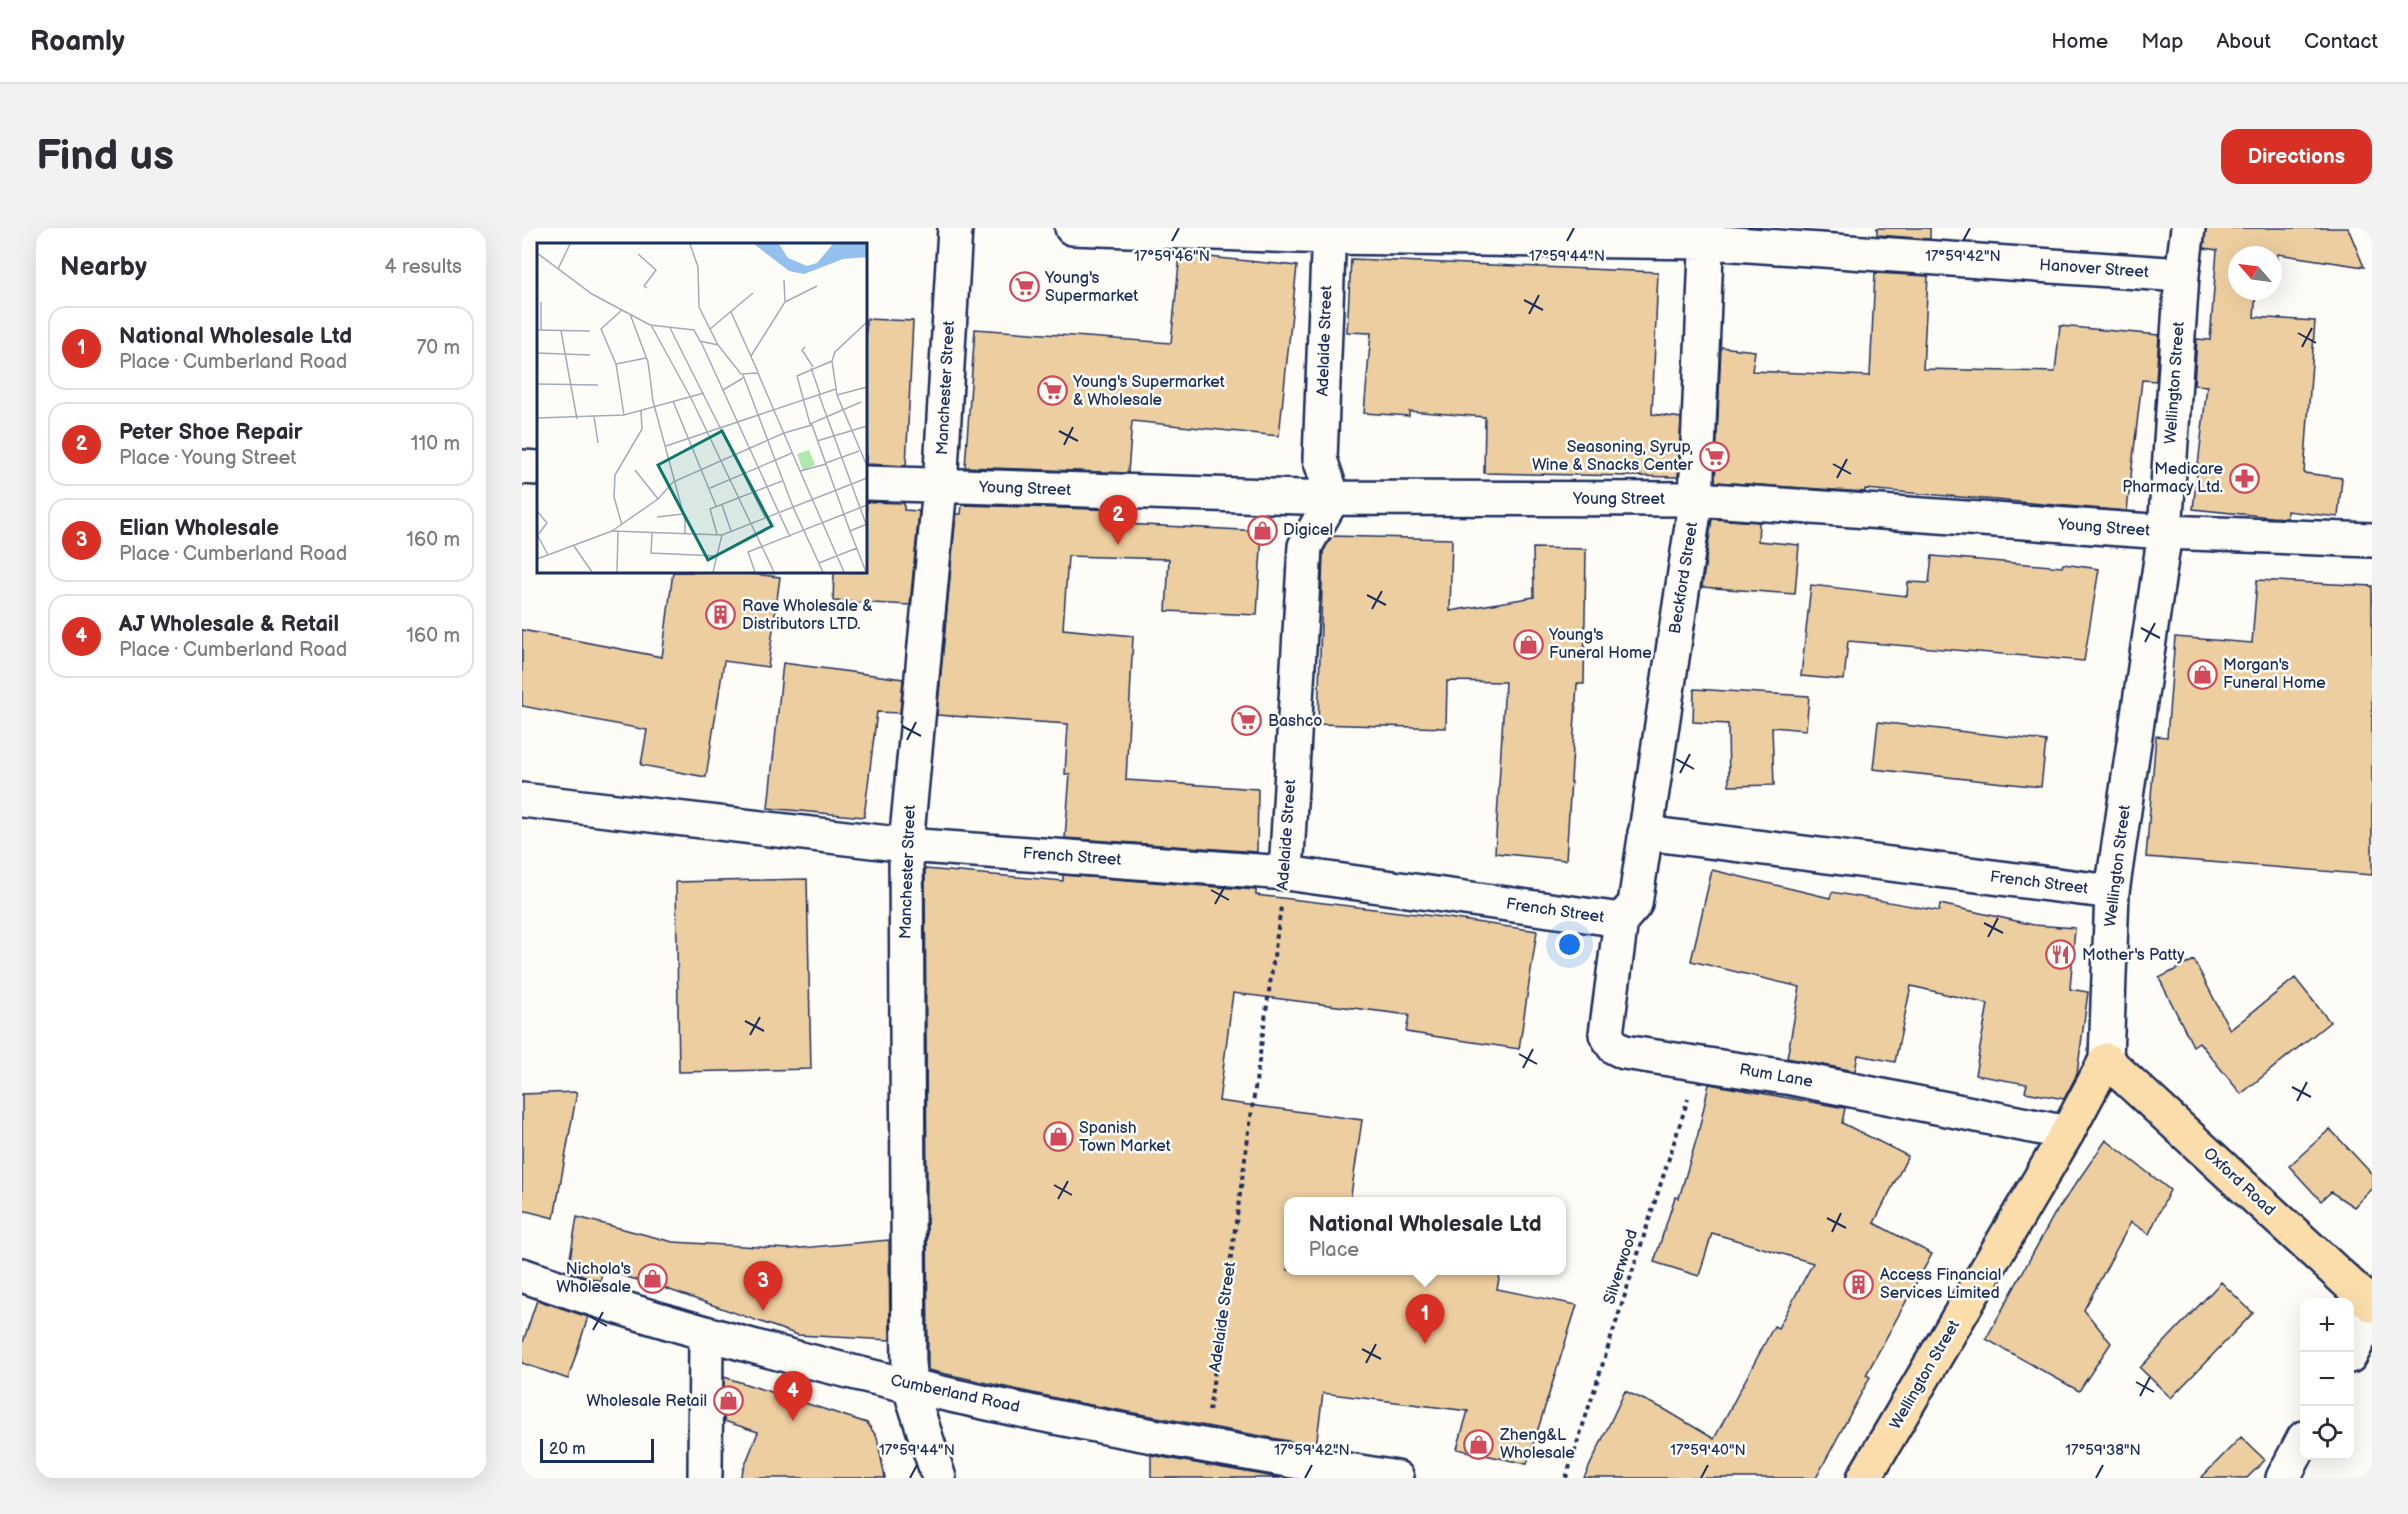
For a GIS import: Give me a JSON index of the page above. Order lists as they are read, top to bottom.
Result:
{
  "streets": {
    "main road": ["Wellington Street", "Oxford Road"],
    "street": [
      "Hanover Street",
      "Adelaide Street",
      "Manchester Street",
      "Young Street",
      "Beckford Street",
      "French Street",
      "Rum Lane",
      "Cumberland Road"
    ],
    "path": ["Silverwood"]
  },
  "crossings": [
    ["Hanover Street", "Adelaide Street"],
    ["Hanover Street", "Wellington Street"],
    ["Hanover Street", "Beckford Street"],
    ["Adelaide Street", "Young Street"],
    ["Adelaide Street", "French Street"],
    ["Adelaide Street", "Cumberland Road"],
    ["Wellington Street", "Young Street"],
    ["Wellington Street", "French Street"],
    ["Wellington Street", "Rum Lane"],
    ["Wellington Street", "Oxford Road"],
    ["Manchester Street", "Young Street"],
    ["Manchester Street", "French Street"],
    ["Manchester Street", "Cumberland Road"],
    ["Young Street", "Beckford Street"],
    ["Beckford Street", "French Street"],
    ["Beckford Street", "Rum Lane"],
    ["French Street", "Rum Lane"],
    ["Rum Lane", "Silverwood"]
  ],
  "places": {
    "supermarket": [
      "Young's Supermarket",
      "Young's Supermarket & Wholesale",
      "Seasoning, Syrup, Wine & Snacks Center",
      "Bashco"
    ],
    "pharmacy": ["Medicare Pharmacy Ltd."],
    "shop": [
      "Digicel",
      "Young's Funeral Home",
      "Morgan's Funeral Home",
      "Spanish Town Market",
      "Nichola's Wholesale",
      "Wholesale Retail",
      "Zheng&L Wholesale"
    ],
    "building": ["Rave Wholesale & Distributors LTD.", "Access Financial Services Limited"],
    "restaurant": ["Mother's Patty"]
  },
  "scale_bar": "20 m",
  "north": "top left",
  "page": {
    "header": "Roamly",
    "nav": [
      "Home",
      "Map",
      "About",
      "Contact"
    ],
    "buttons": "Directions",
    "title": "Find us",
    "heading": ["Nearby", "4 results"],
    "list": [
      {
        "mark": "1",
        "name": "National Wholesale Ltd",
        "note": "Place · Cumberland Road",
        "value": "70 m"
      },
      {
        "mark": "2",
        "name": "Peter Shoe Repair",
        "note": "Place · Young Street",
        "value": "110 m"
      },
      {
        "mark": "3",
        "name": "Elian Wholesale",
        "note": "Place · Cumberland Road",
        "value": "160 m"
      },
      {
        "mark": "4",
        "name": "AJ Wholesale & Retail",
        "note": "Place · Cumberland Road",
        "value": "160 m"
      }
    ],
    "pins": [
      "2",
      "3",
      "1",
      "4"
    ],
    "popup": ["National Wholesale Ltd", "Place"],
    "map_buttons": ["+", "−"],
    "scale": "20 m"
  },
  "coordinates": [
    "17°59'46\"N",
    "17°59'44\"N",
    "17°59'42\"N",
    "17°59'40\"N",
    "17°59'38\"N"
  ]
}
